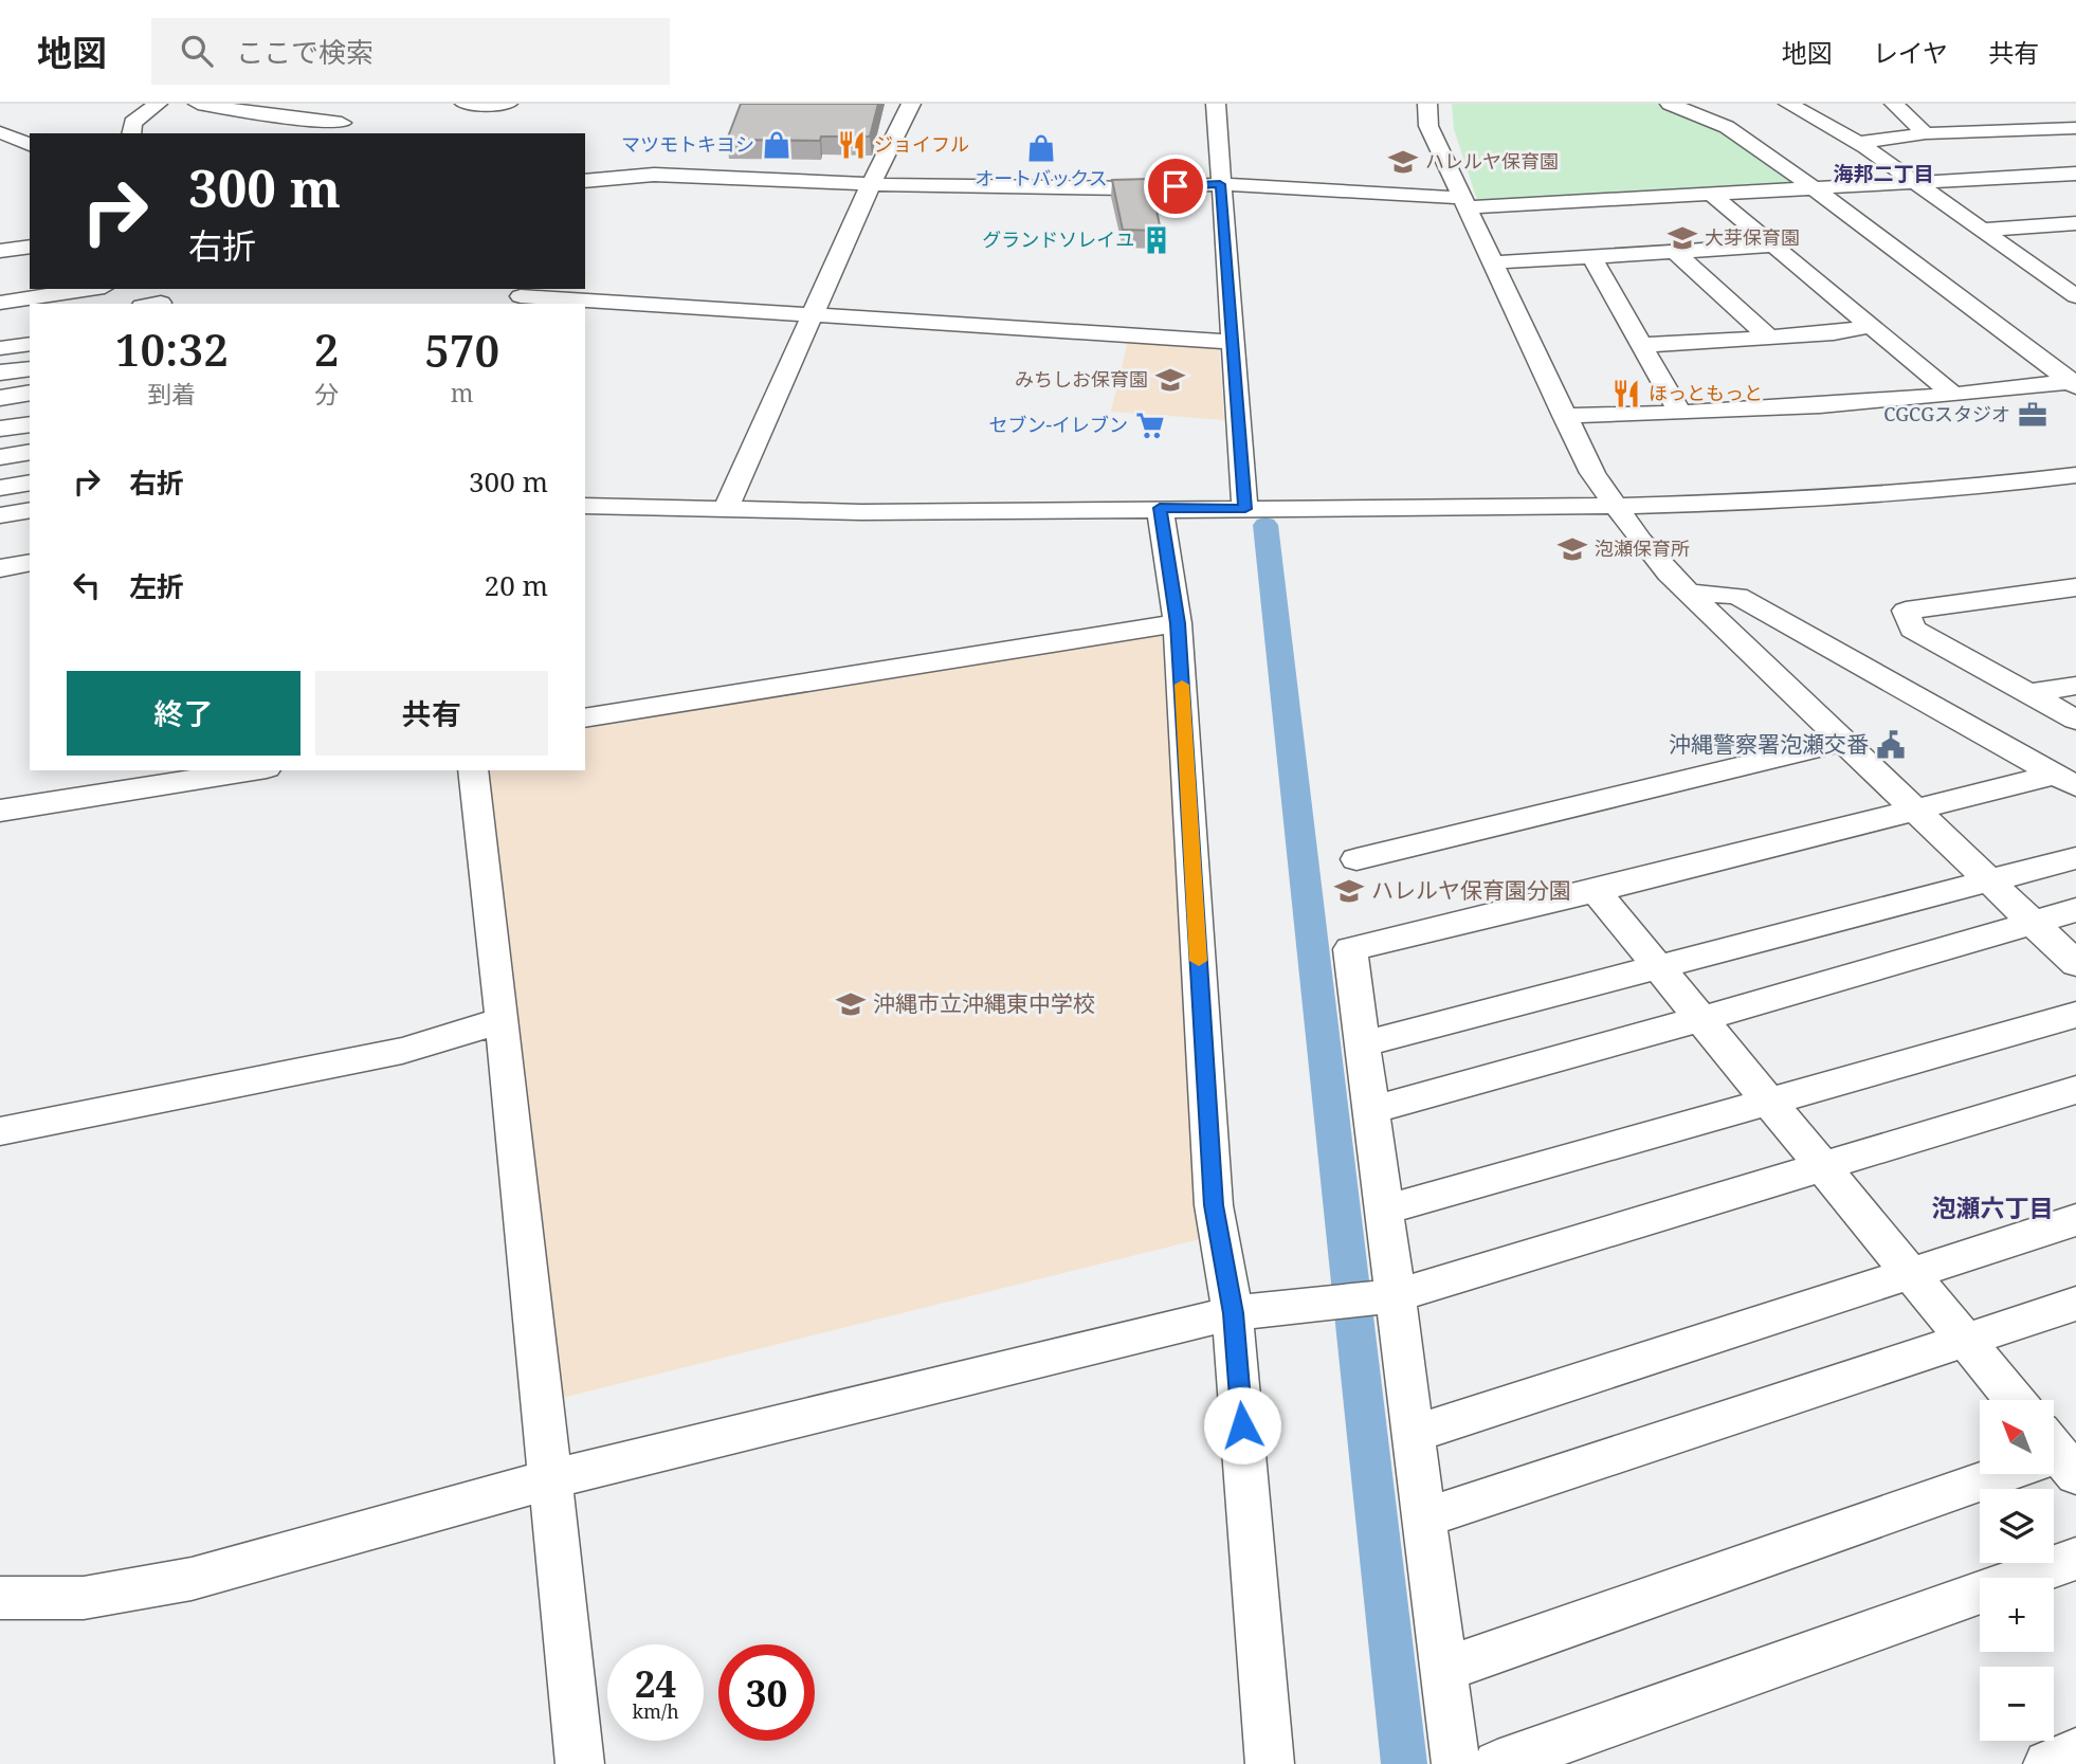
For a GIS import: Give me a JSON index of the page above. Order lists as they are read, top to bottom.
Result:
{
  "districts": ["海邦二丁目", "泡瀬六丁目"],
  "places": {
    "shop": ["マツモトキヨシ", "オートバックス"],
    "restaurant": ["ジョイフル", "ほっともっと"],
    "school or university": [
      "ハレルヤ保育園",
      "大芽保育園",
      "みちしお保育園",
      "泡瀬保育所",
      "ハレルヤ保育園分園",
      "沖縄市立沖縄東中学校"
    ],
    "building": ["グランドソレイユ"],
    "office": ["CGCGスタジオ"],
    "supermarket": ["セブン-イレブン"],
    "public building": ["沖縄警察署泡瀬交番"]
  },
  "north": "top left",
  "page": {
    "header": "地図",
    "search": "ここで検索",
    "nav": ["地図", "レイヤ", "共有"],
    "turn": ["300 m", "右折"],
    "eta": [
      "10:32",
      "到着",
      "2",
      "分",
      "570",
      "m"
    ],
    "list": [
      {
        "name": "右折",
        "value": "300 m"
      },
      {
        "name": "左折",
        "value": "20 m"
      }
    ],
    "buttons": ["終了", "共有"],
    "map_buttons": ["+", "−"],
    "speed": "24 km/h",
    "limit": "30"
  }
}
